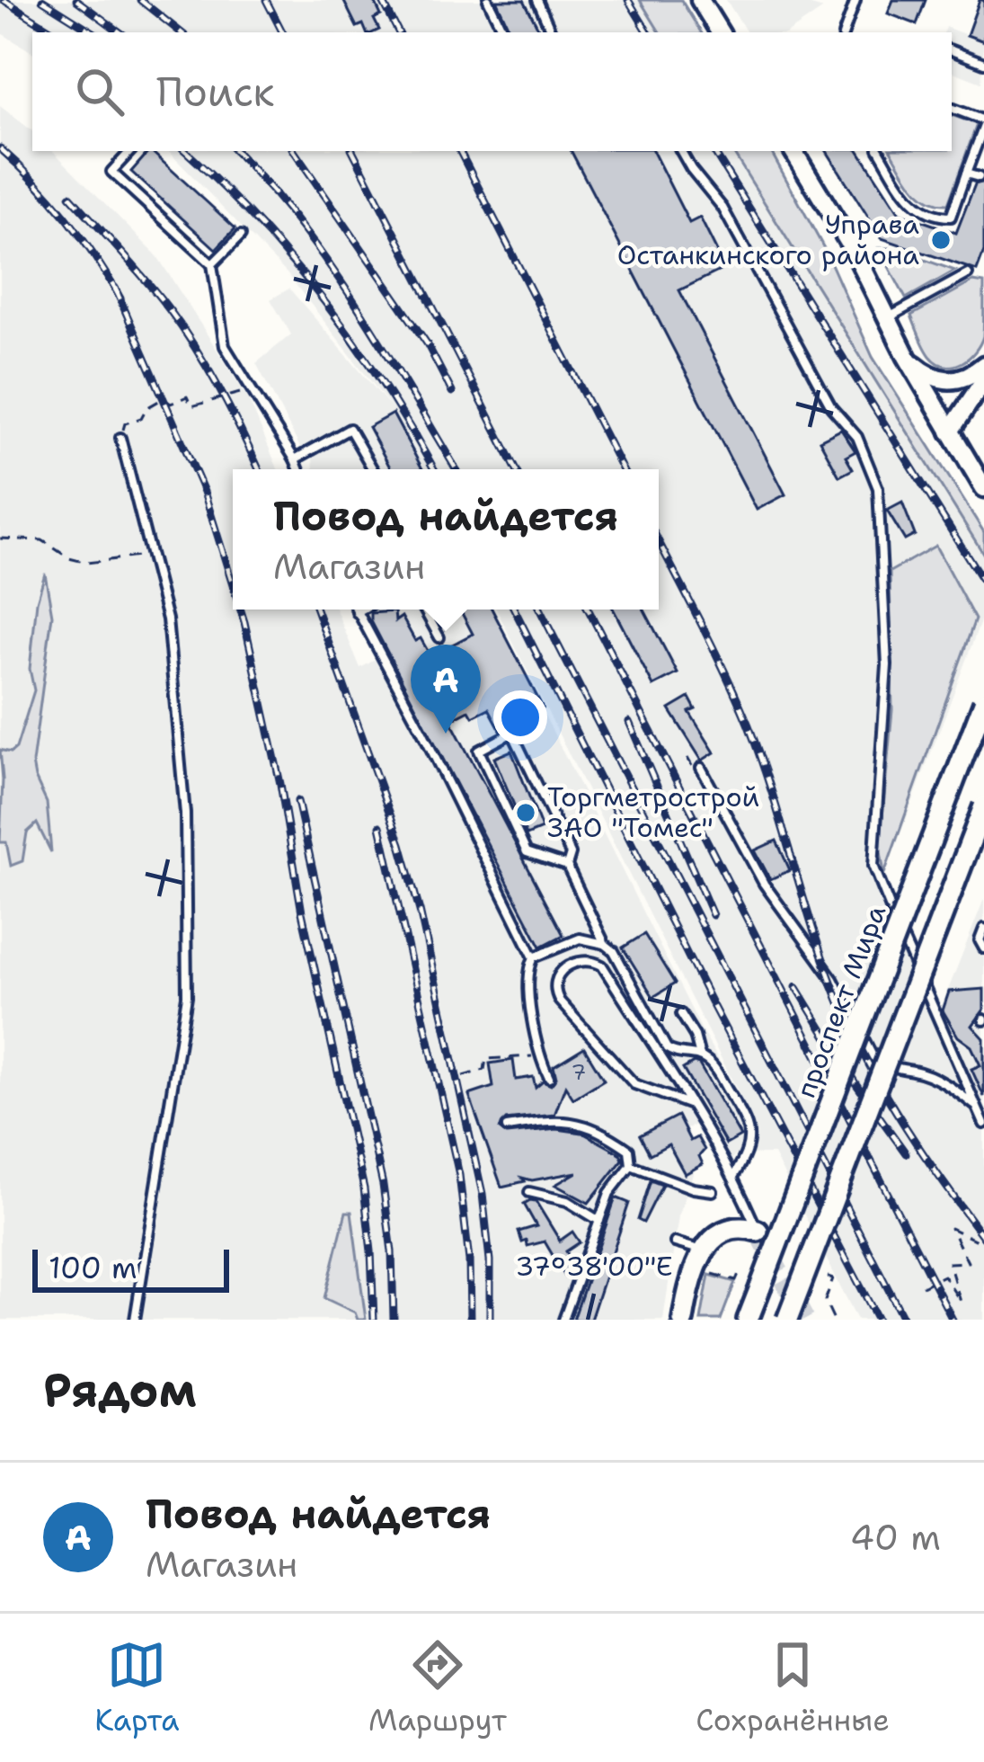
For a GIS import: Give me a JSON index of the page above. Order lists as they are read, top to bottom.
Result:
{
  "streets": {
    "main road": ["проспект Мира"]
  },
  "places": ["Управа Останкинского района", "Торгметрострой ЗАО \"Томес\""],
  "house_numbers": ["7"],
  "scale_bar": "100 m",
  "page": {
    "search": "Поиск",
    "popup": ["Повод найдется", "Магазин"],
    "pins": "A",
    "scale": "100 m",
    "heading": "Рядом",
    "list": [
      {
        "mark": "A",
        "name": "Повод найдется",
        "note": "Магазин",
        "value": "40 m"
      }
    ],
    "nav": ["Карта", "Маршрут", "Сохранённые"]
  },
  "coordinates": ["37°38'00\"E"]
}
